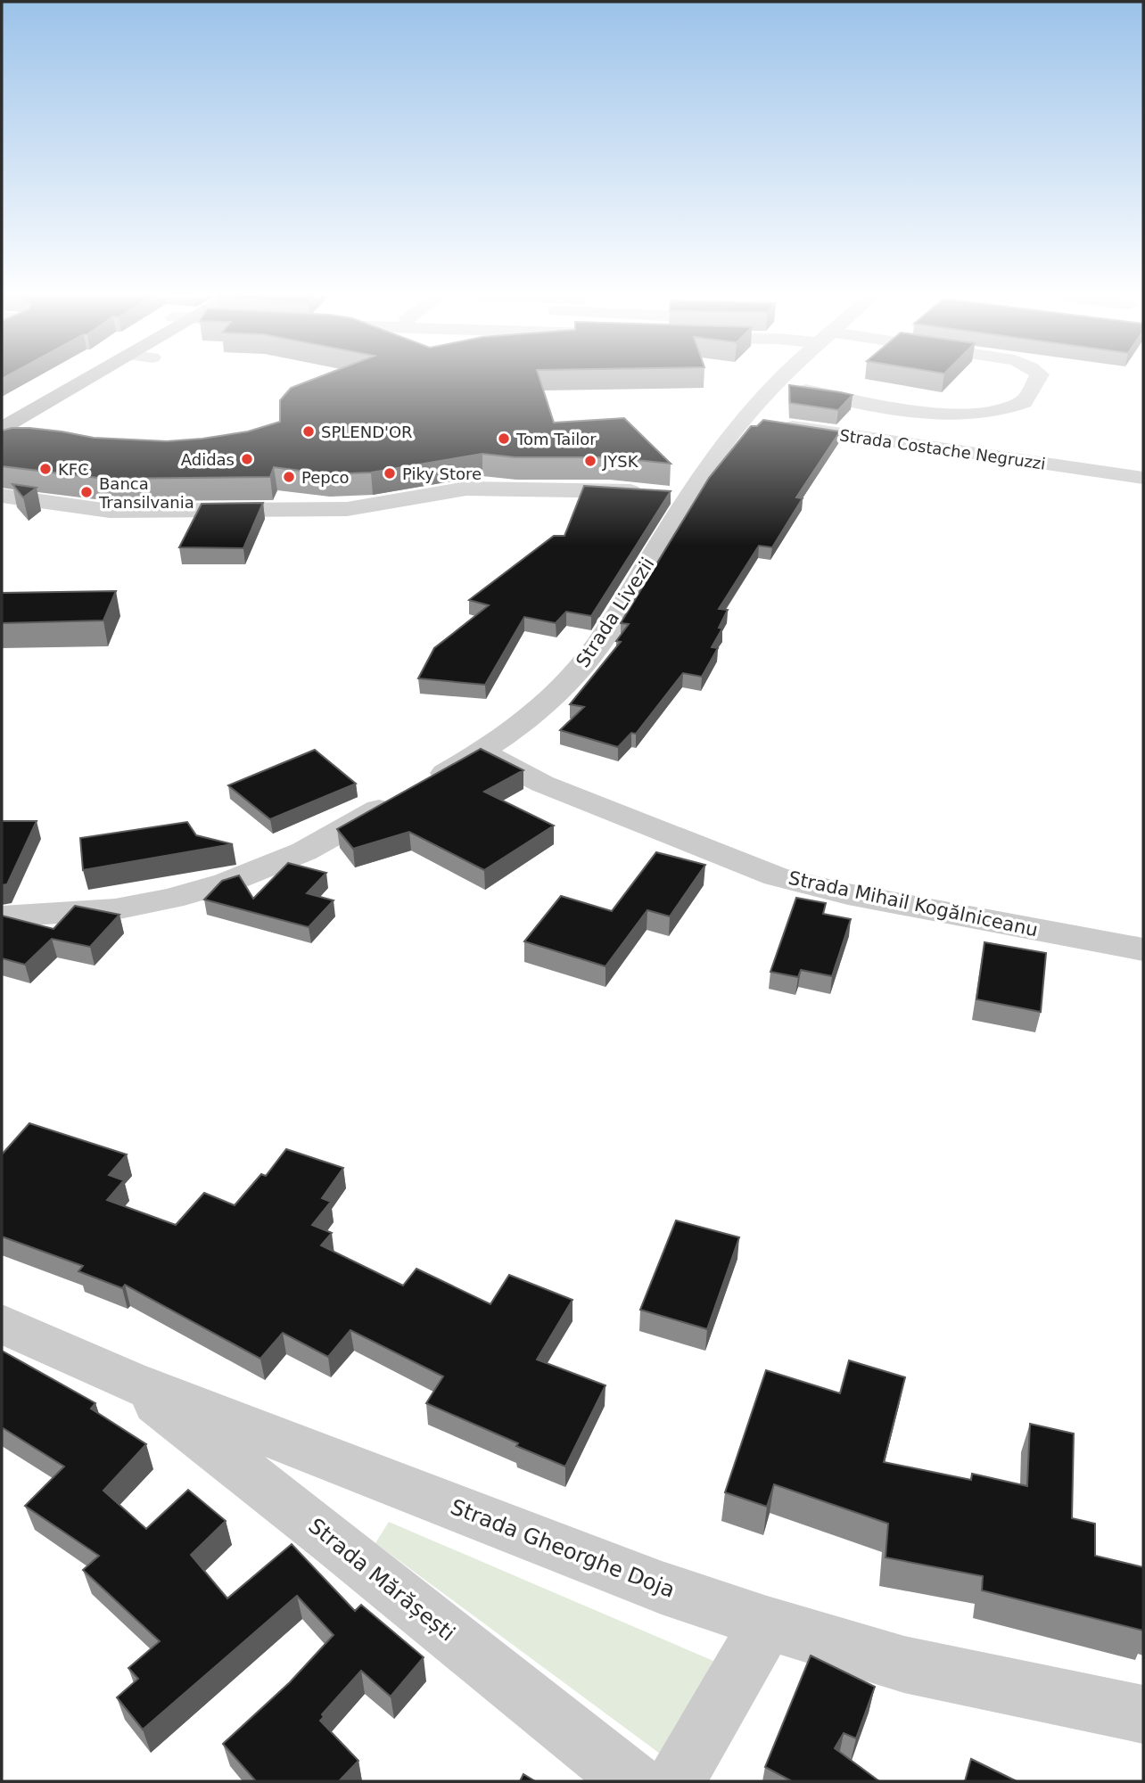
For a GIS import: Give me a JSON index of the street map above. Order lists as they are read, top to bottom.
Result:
{
  "streets": {
    "street": [
      "Strada Costache Negruzzi",
      "Strada Livezii",
      "Strada Mihail Kogălniceanu",
      "Strada Gheorghe Doja",
      "Strada Mărășești"
    ]
  },
  "crossings": [
    ["Strada Costache Negruzzi", "Strada Livezii"],
    ["Strada Livezii", "Strada Mihail Kogălniceanu"],
    ["Strada Gheorghe Doja", "Strada Mărășești"]
  ],
  "places": [
    "SPLEND'OR",
    "Tom Tailor",
    "Adidas",
    "JYSK",
    "KFC",
    "Piky Store",
    "Pepco",
    "Banca Transilvania"
  ]
}
